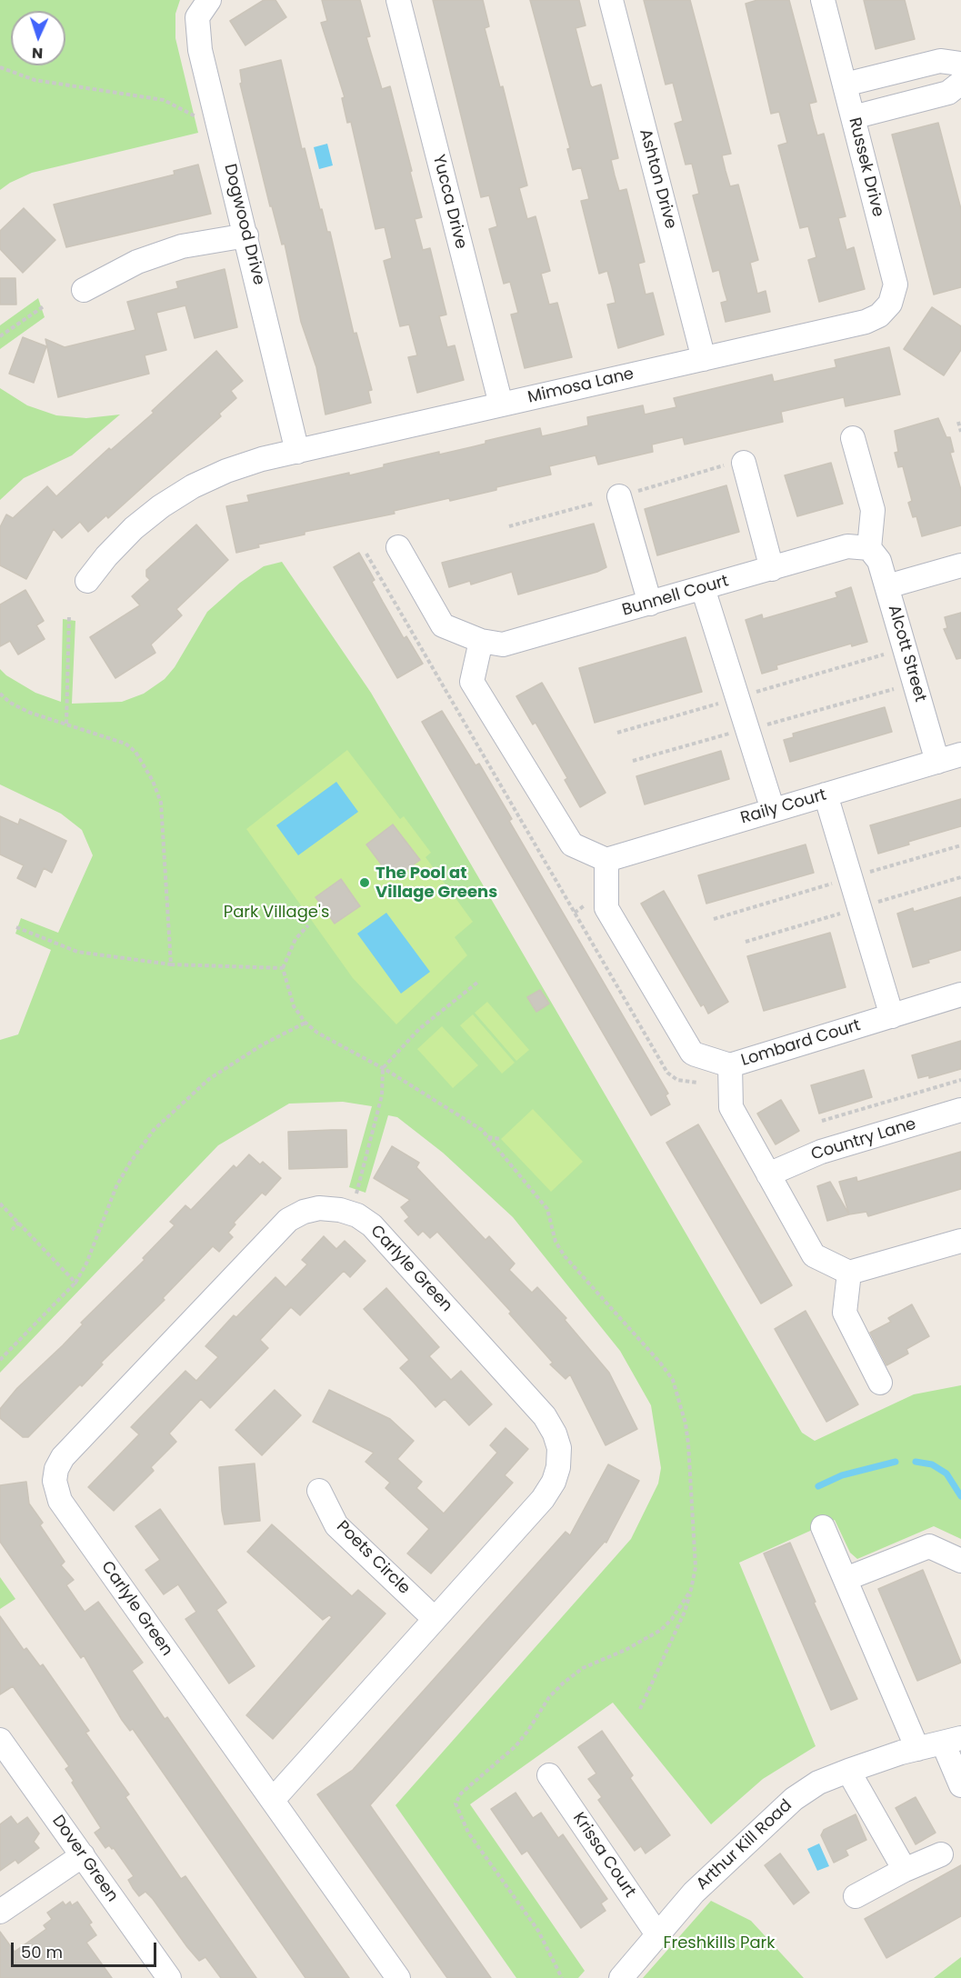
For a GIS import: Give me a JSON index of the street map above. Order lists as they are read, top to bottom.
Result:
{
  "streets": {
    "street": [
      "Russek Drive",
      "Ashton Drive",
      "Yucca Drive",
      "Dogwood Drive",
      "Mimosa Lane",
      "Bunnell Court",
      "Alcott Street",
      "Raily Court",
      "Lombard Court",
      "Country Lane",
      "Carlyle Green",
      "Poets Circle",
      "Arthur Kill Road",
      "Krissa Court",
      "Dover Green"
    ]
  },
  "crossings": [
    ["Russek Drive", "Mimosa Lane"],
    ["Ashton Drive", "Mimosa Lane"],
    ["Yucca Drive", "Mimosa Lane"],
    ["Dogwood Drive", "Mimosa Lane"],
    ["Bunnell Court", "Alcott Street"],
    ["Alcott Street", "Raily Court"],
    ["Raily Court", "Lombard Court"],
    ["Carlyle Green", "Poets Circle"],
    ["Arthur Kill Road", "Krissa Court"]
  ],
  "parks": ["Park Village's", "Freshkills Park"],
  "places": ["The Pool at Village Greens"],
  "scale_bar": "50 m",
  "north": "bottom"
}
